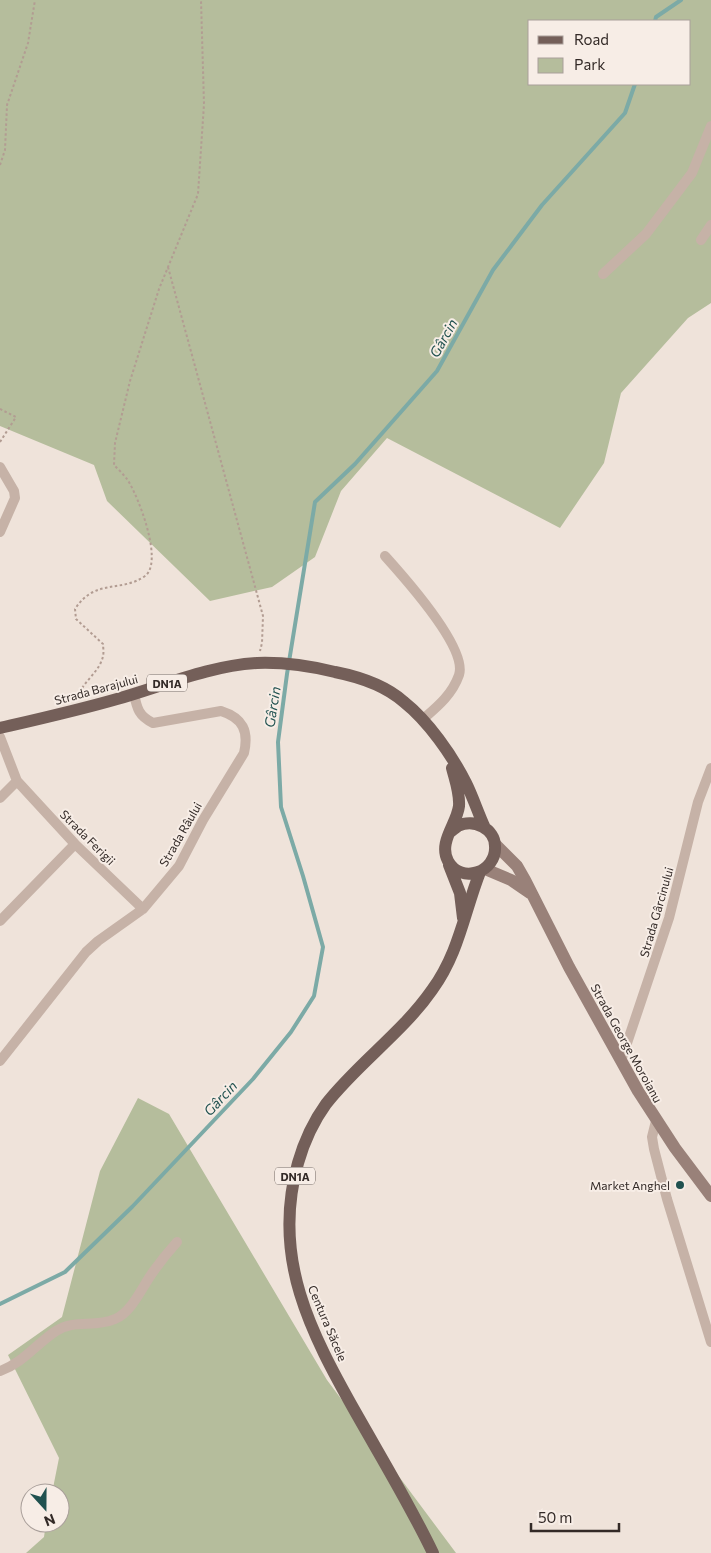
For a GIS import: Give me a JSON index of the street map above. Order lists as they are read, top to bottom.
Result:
{
  "streets": {
    "main road": [
      "DN1A",
      "Strada Barajului",
      "Strada George Moroianu",
      "Centura Săcele"
    ],
    "street": ["Strada Râului", "Strada Ferigii", "Strada Gârcinului"]
  },
  "crossings": [
    ["DN1A", "Strada Barajului"],
    ["DN1A", "Strada George Moroianu"],
    ["DN1A", "Centura Săcele"],
    ["Strada Barajului", "Strada Râului"],
    ["Strada Râului", "Strada Ferigii"],
    ["Strada Gârcinului", "Strada George Moroianu"],
    ["Strada George Moroianu", "Centura Săcele"]
  ],
  "water": ["Gârcin"],
  "places": ["Market Anghel"],
  "legend": ["Road", "Park"],
  "scale_bar": "50 m",
  "north": "bottom"
}
